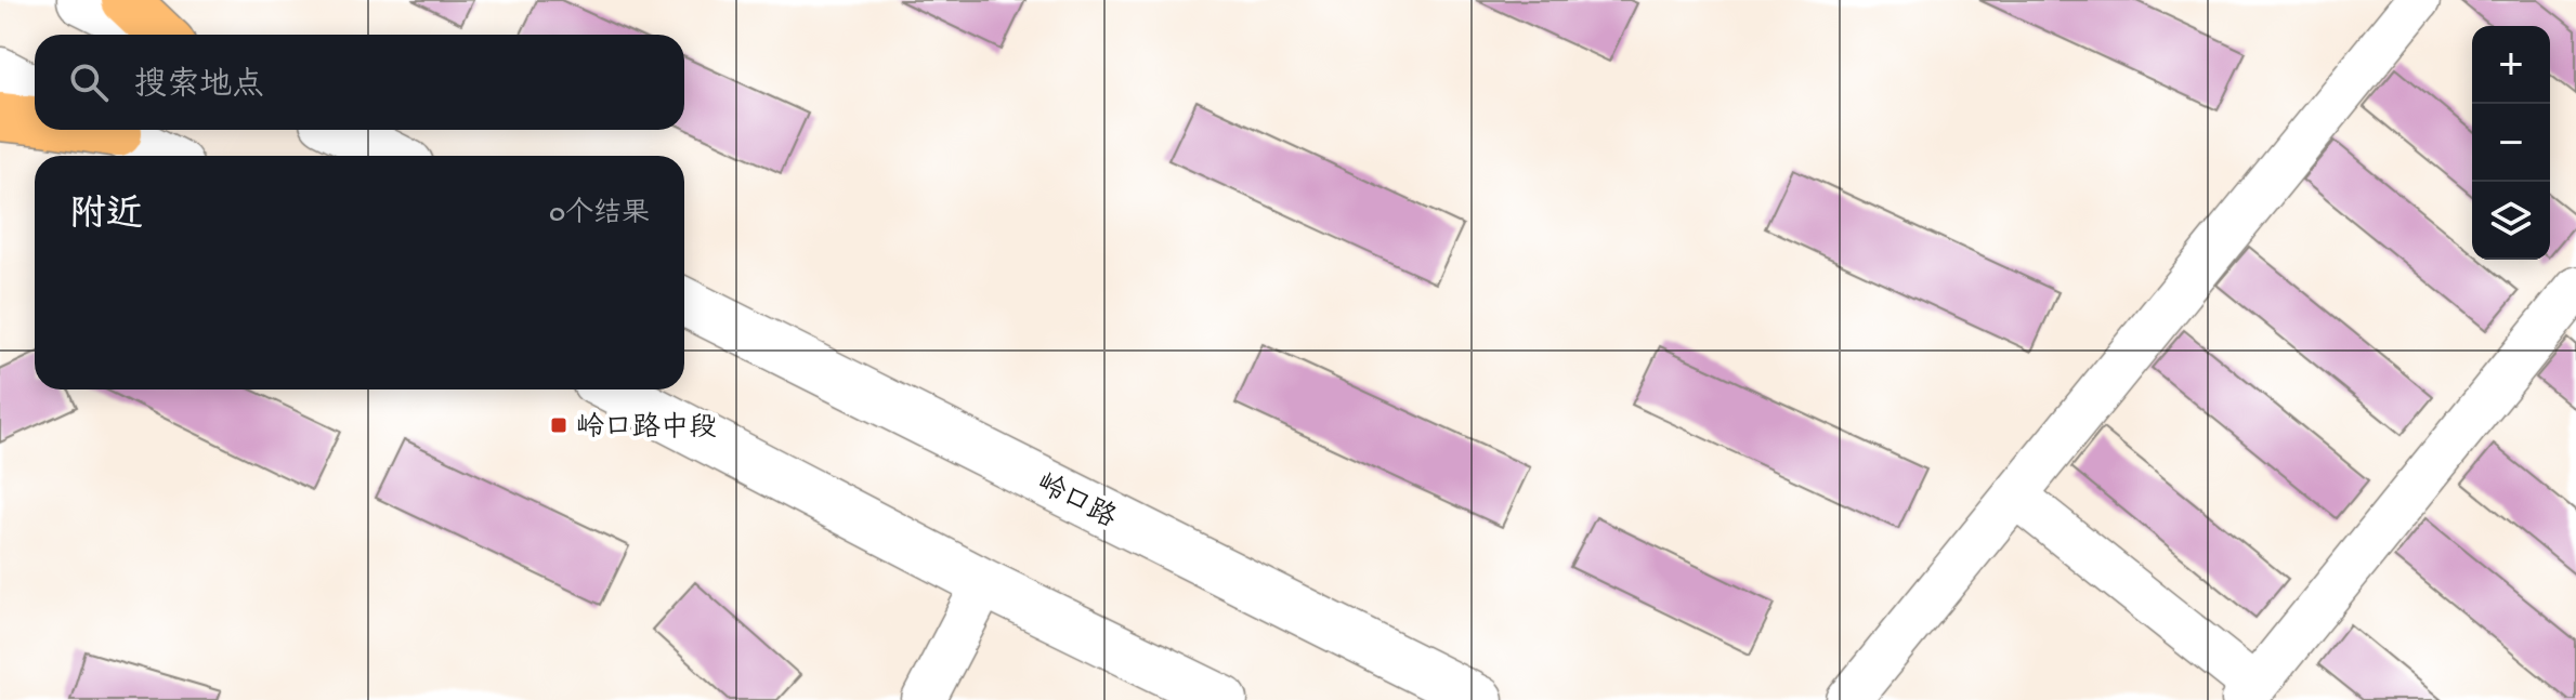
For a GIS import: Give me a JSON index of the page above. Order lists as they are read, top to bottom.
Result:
{
  "streets": {
    "street": ["岭口路"]
  },
  "places": {
    "transit": ["岭口路中段"]
  },
  "page": {
    "map_buttons": ["+", "−"],
    "search": "搜索地点",
    "heading": ["附近", "0个结果"]
  }
}
